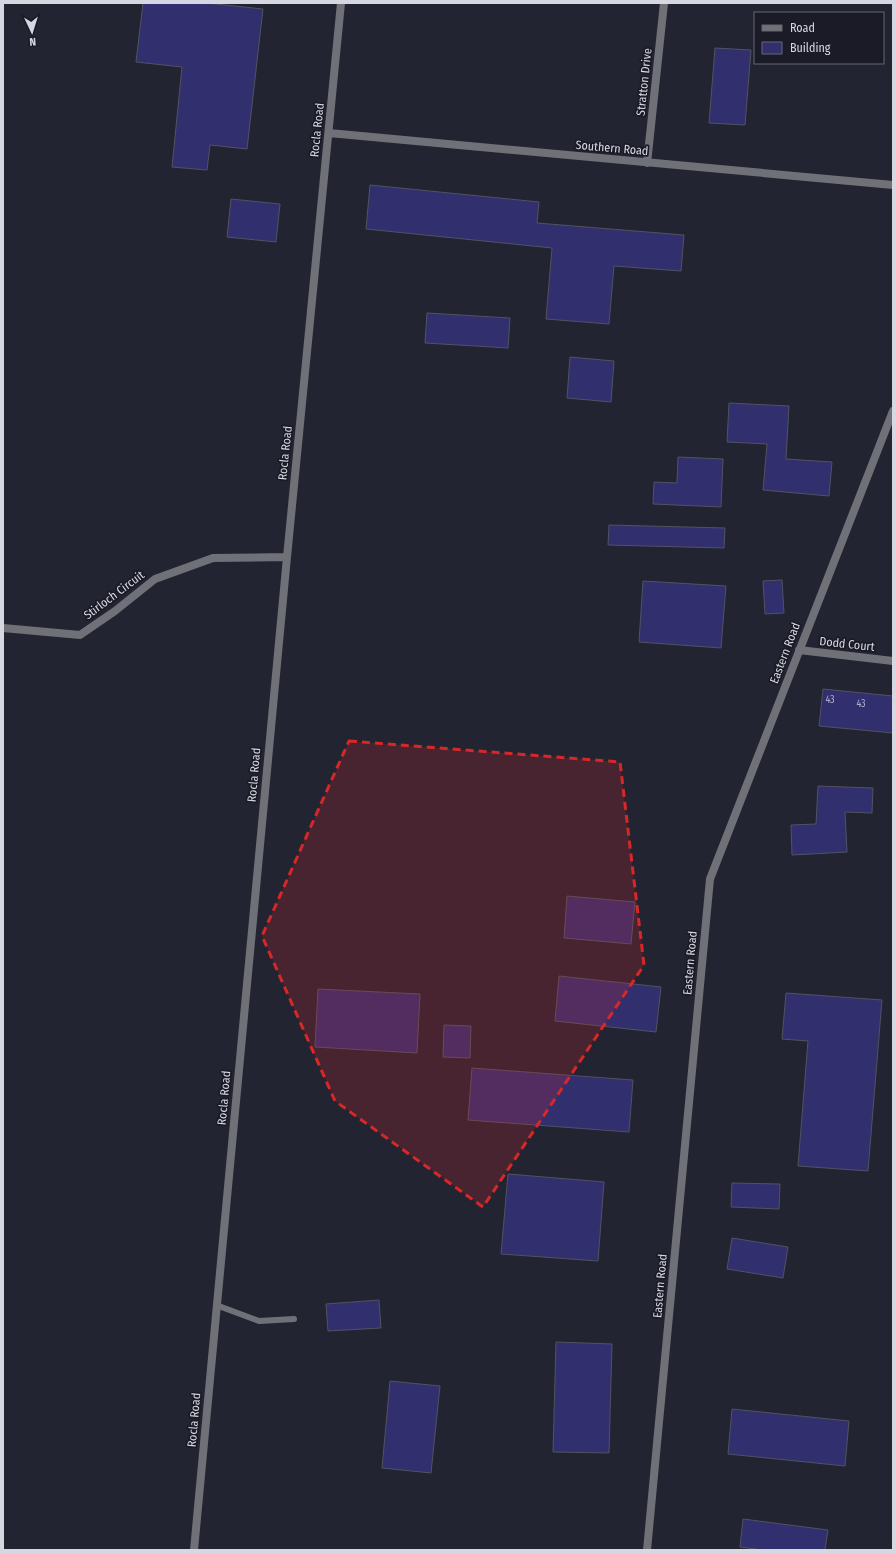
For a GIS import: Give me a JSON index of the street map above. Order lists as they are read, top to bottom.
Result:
{
  "streets": {
    "street": [
      "Stratton Drive",
      "Rocla Road",
      "Southern Road",
      "Stirloch Circuit",
      "Dodd Court",
      "Eastern Road"
    ]
  },
  "crossings": [
    ["Stratton Drive", "Southern Road"],
    ["Rocla Road", "Southern Road"],
    ["Rocla Road", "Stirloch Circuit"],
    ["Dodd Court", "Eastern Road"]
  ],
  "house_numbers": ["43", "43"],
  "legend": ["Road", "Building"],
  "north": "bottom"
}
